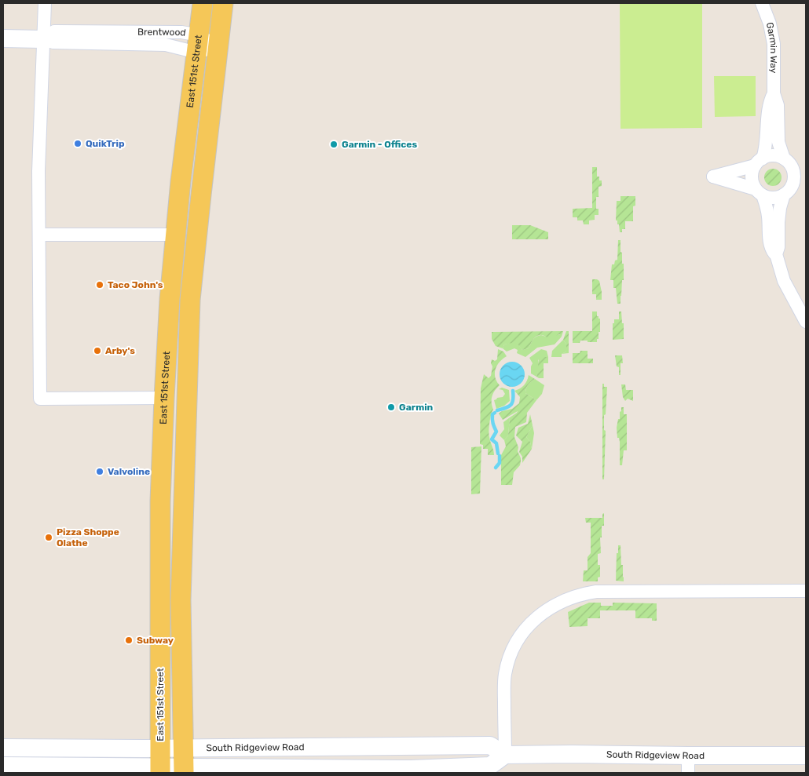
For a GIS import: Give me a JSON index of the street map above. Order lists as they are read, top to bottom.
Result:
{
  "streets": {
    "main road": ["East 151st Street", "South Ridgeview Road"],
    "street": ["Brentwood", "Garmin Way"]
  },
  "crossings": [
    ["Brentwood", "East 151st Street"],
    ["East 151st Street", "South Ridgeview Road"]
  ],
  "places": [
    "QuikTrip",
    "Garmin - Offices",
    "Taco John's",
    "Arby's",
    "Garmin",
    "Valvoline",
    "Pizza Shoppe Olathe",
    "Subway"
  ]
}
